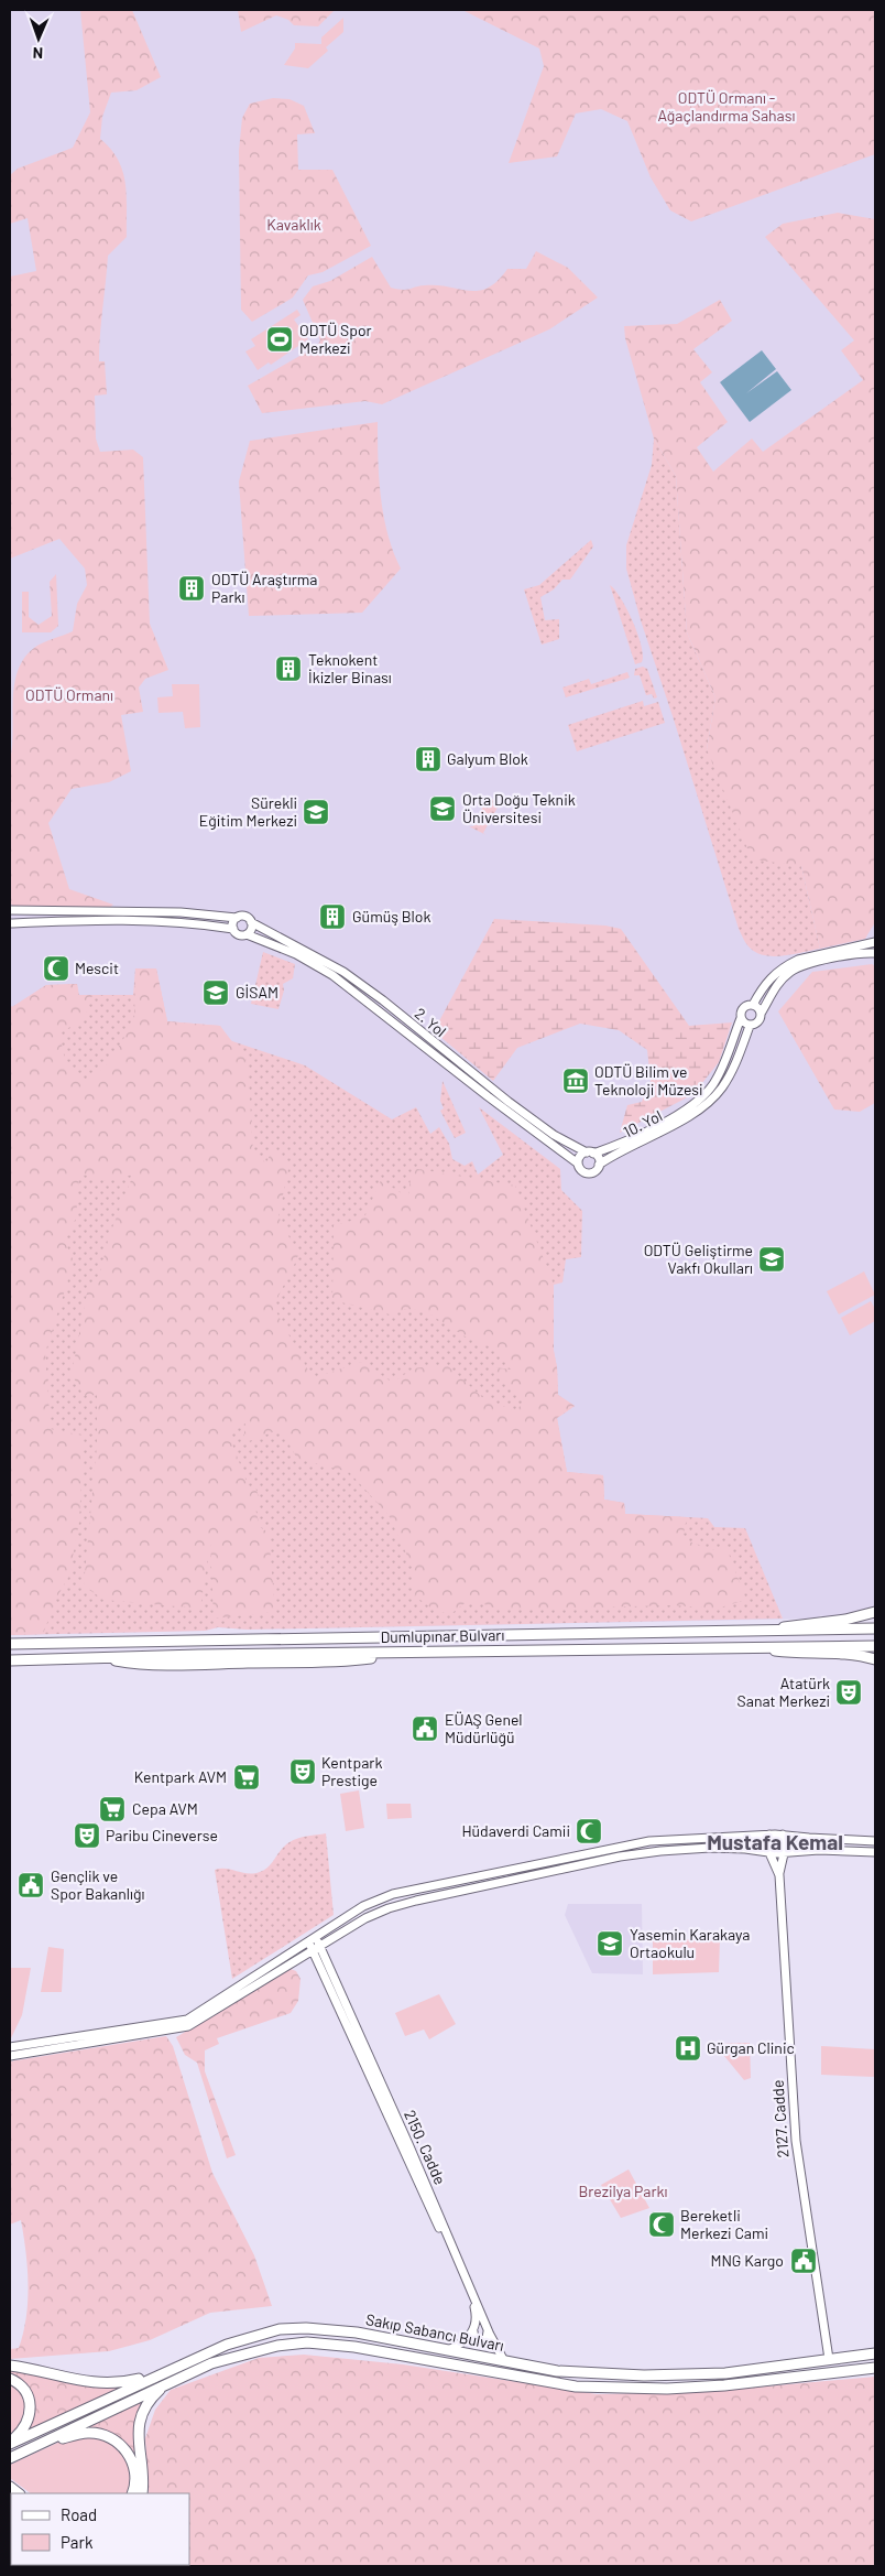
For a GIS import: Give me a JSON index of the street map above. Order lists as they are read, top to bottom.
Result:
{
  "streets": {
    "main road": ["Dumlupınar Bulvarı", "Sakıp Sabancı Bulvarı"],
    "street": [
      "2. Yol",
      "10. Yol",
      "2127. Cadde",
      "2150. Cadde"
    ]
  },
  "crossings": [
    ["2. Yol", "10. Yol"],
    ["2127. Cadde", "Sakıp Sabancı Bulvarı"],
    ["2150. Cadde", "Sakıp Sabancı Bulvarı"]
  ],
  "districts": ["Mustafa Kemal"],
  "parks": [
    "ODTÜ Ormanı - Ağaçlandırma Sahası",
    "Kavaklık",
    "ODTÜ Ormanı",
    "Brezilya Parkı"
  ],
  "places": {
    "sports": ["ODTÜ Spor Merkezi"],
    "building": [
      "ODTÜ Araştırma Parkı",
      "Teknokent İkizler Binası",
      "Galyum Blok",
      "Gümüş Blok"
    ],
    "school or university": [
      "Orta Doğu Teknik Üniversitesi",
      "Sürekli Eğitim Merkezi",
      "GİSAM",
      "ODTÜ Geliştirme Vakfı Okulları",
      "Yasemin Karakaya Ortaokulu"
    ],
    "mosque": ["Mescit", "Hüdaverdi Camii", "Bereketli Merkezi Cami"],
    "museum": ["ODTÜ Bilim ve Teknoloji Müzesi"],
    "theatre": ["Atatürk Sanat Merkezi", "Kentpark Prestige", "Paribu Cineverse"],
    "public building": ["EÜAŞ Genel Müdürlüğü", "Gençlik ve Spor Bakanlığı", "MNG Kargo"],
    "supermarket": ["Kentpark AVM", "Cepa AVM"],
    "hospital": ["Gürgan Clinic"]
  },
  "legend": ["Road", "Park"],
  "north": "bottom"
}
